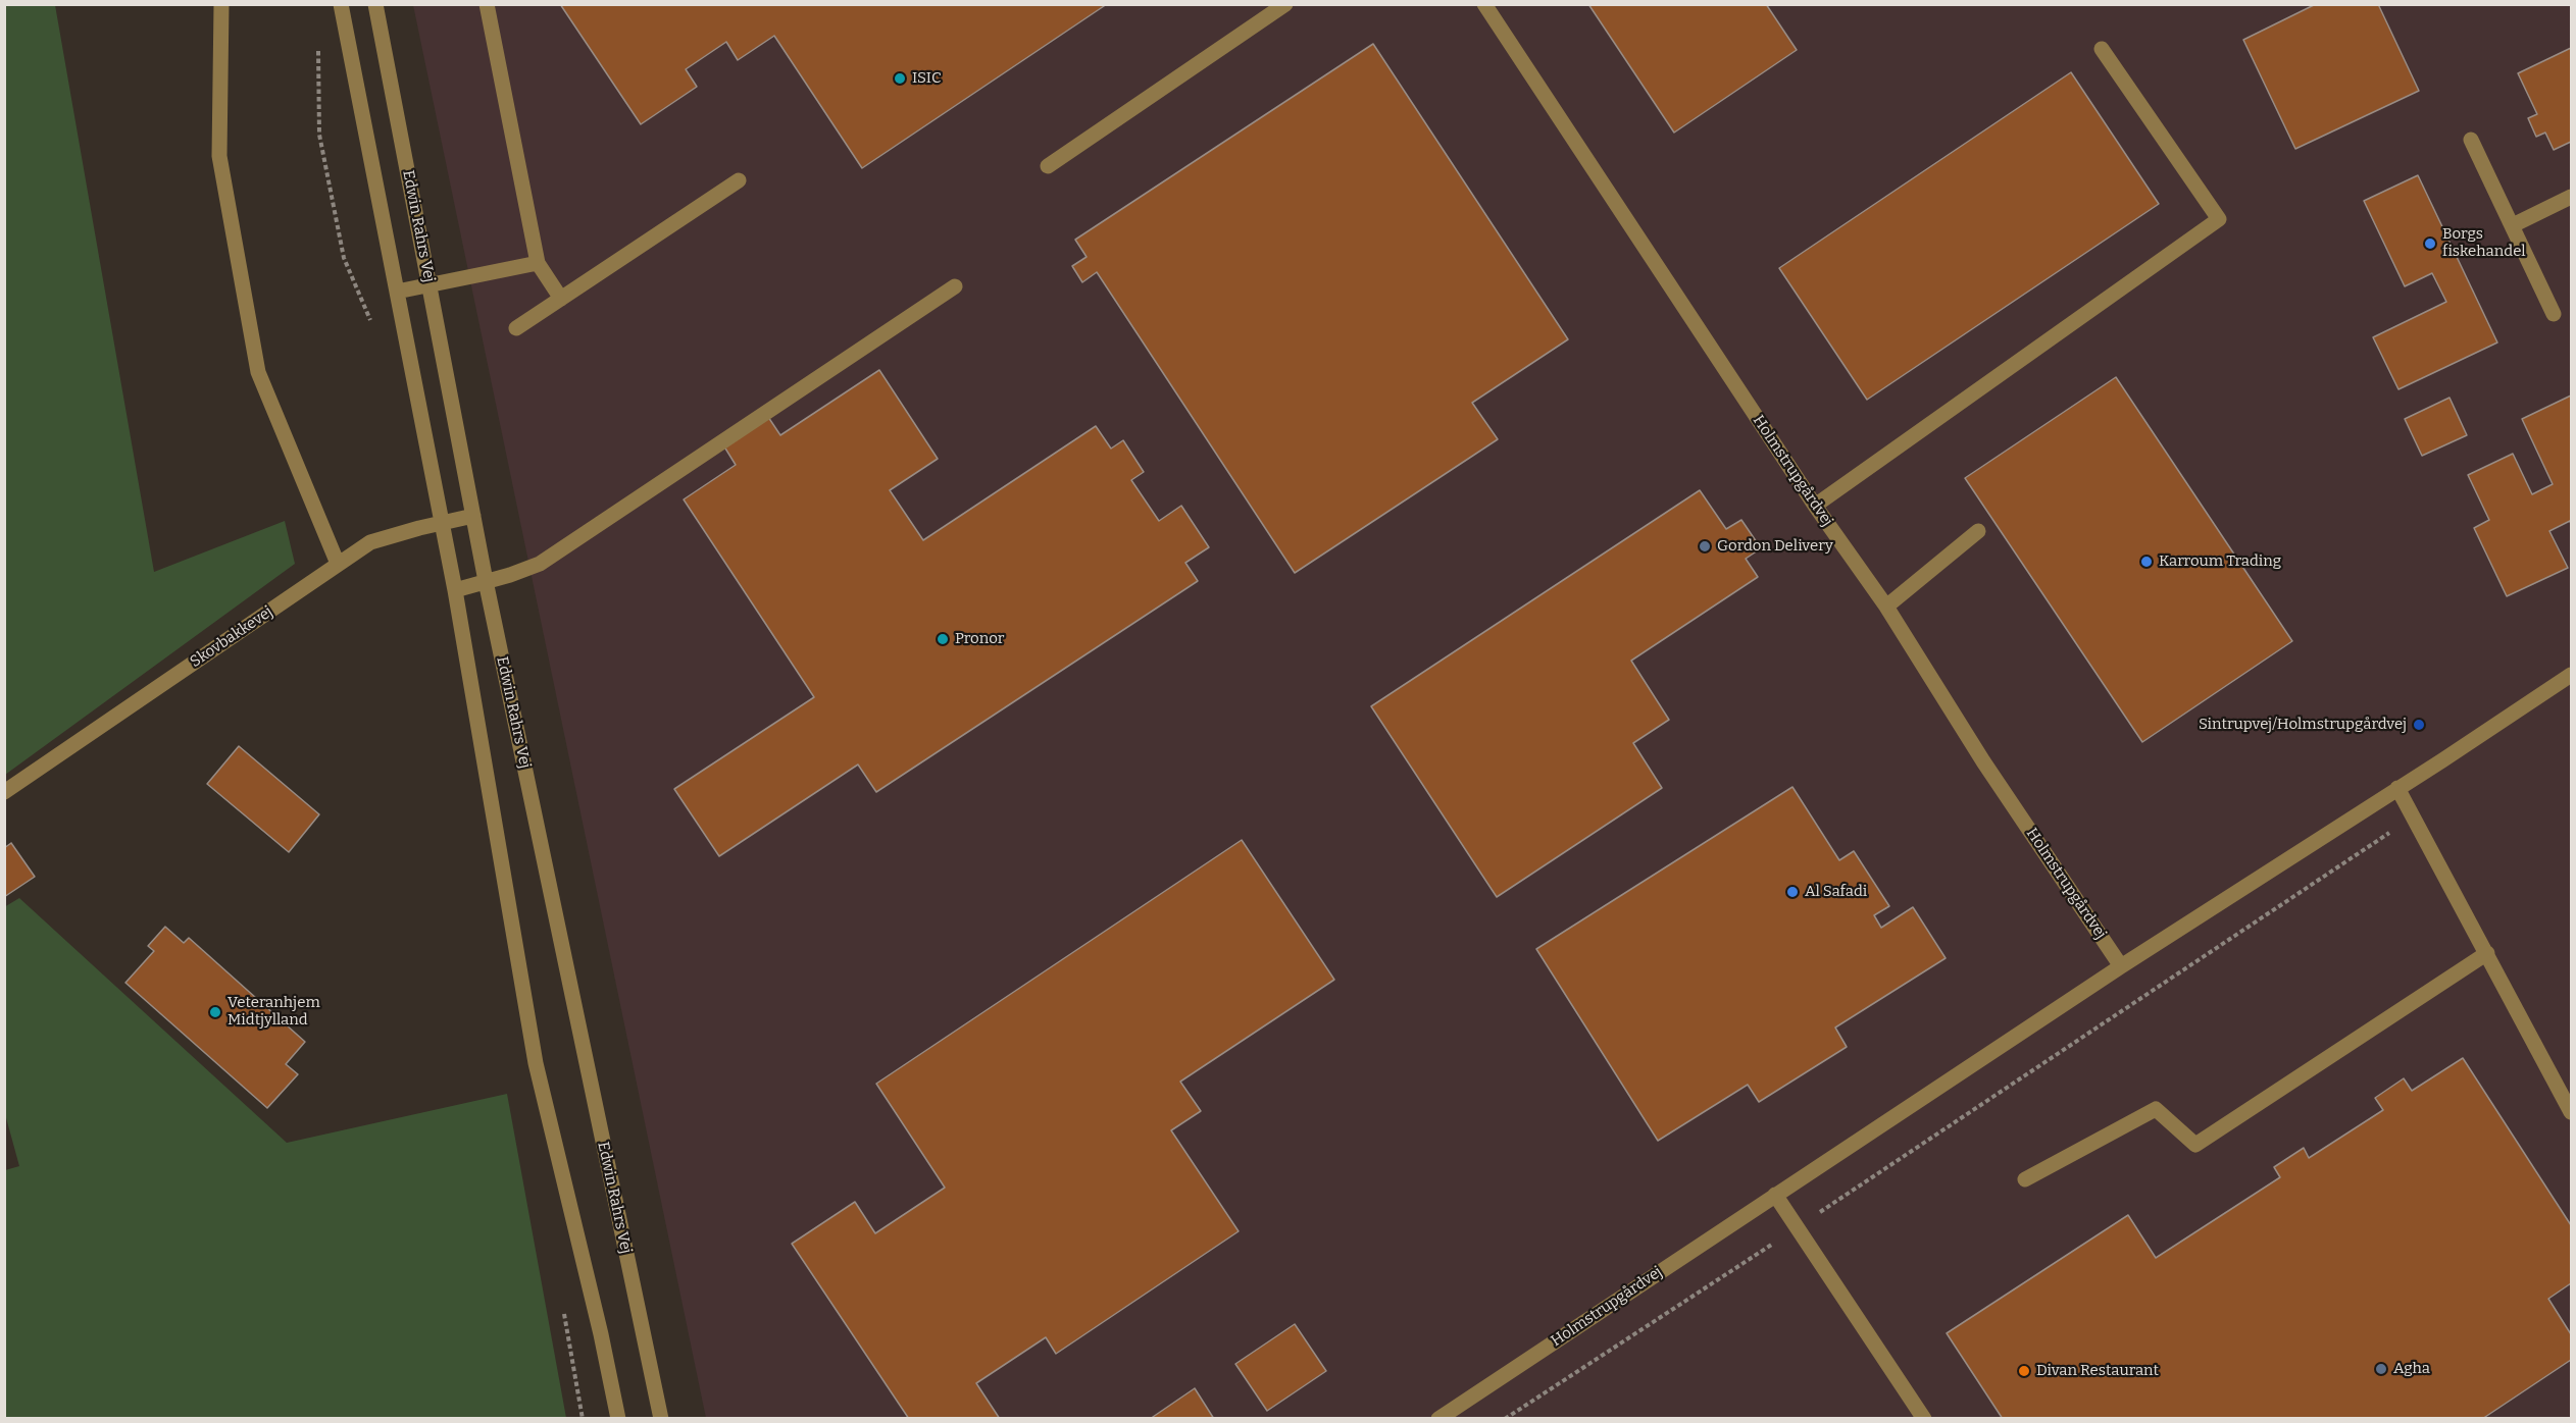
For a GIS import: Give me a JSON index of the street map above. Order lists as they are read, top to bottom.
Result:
{
  "streets": {
    "street": ["Edwin Rahrs Vej", "Holmstrupgårdvej", "Skovbakkevej"]
  },
  "crossings": [
    ["Edwin Rahrs Vej", "Skovbakkevej"]
  ],
  "places": [
    "ISIC",
    "Borgs fiskehandel",
    "Gordon Delivery",
    "Karroum Trading",
    "Pronor",
    "Sintrupvej/Holmstrupgårdvej",
    "Al Safadi",
    "Veteranhjem Midtjylland",
    "Agha",
    "Divan Restaurant"
  ]
}
